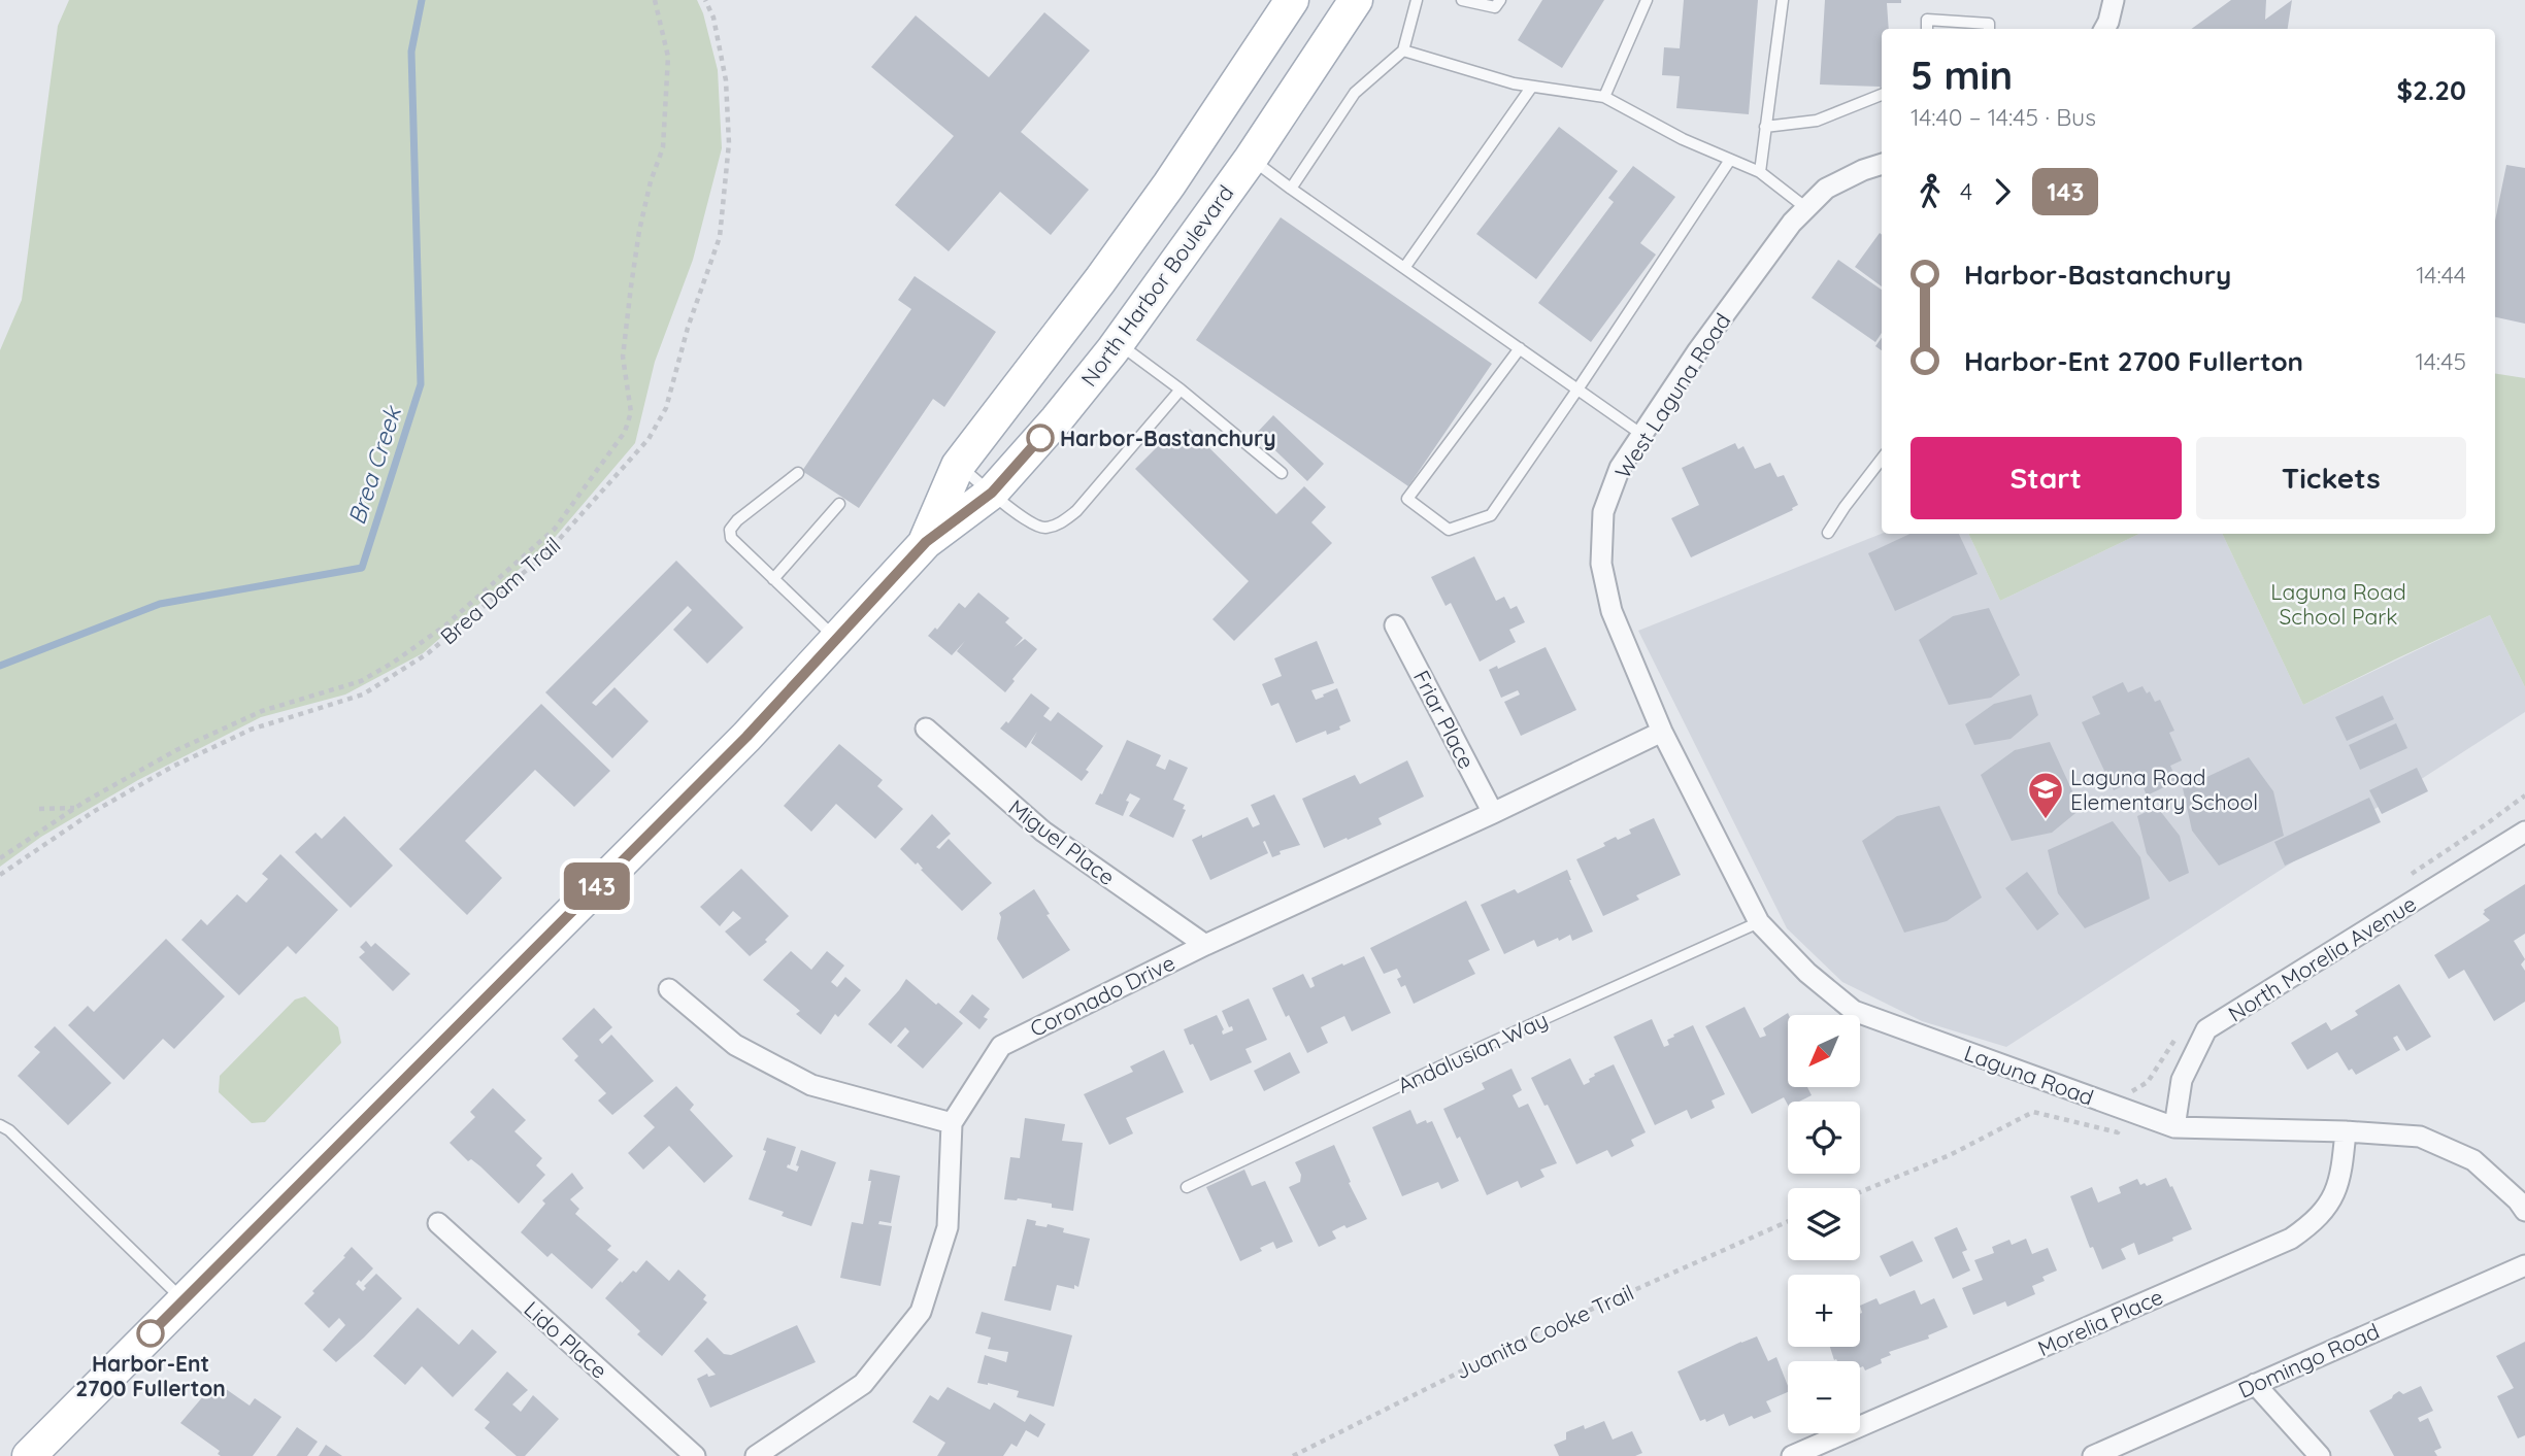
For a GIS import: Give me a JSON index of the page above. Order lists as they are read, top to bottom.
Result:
{
  "streets": {
    "main road": ["North Harbor Boulevard"],
    "street": [
      "West Laguna Road",
      "Friar Place",
      "Miguel Place",
      "North Morelia Avenue",
      "Coronado Drive",
      "Laguna Road",
      "Morelia Place",
      "Lido Place",
      "Domingo Road"
    ],
    "lane": ["Andalusian Way"],
    "path": ["Brea Dam Trail", "Juanita Cooke Trail"]
  },
  "crossings": [
    ["West Laguna Road", "Coronado Drive"],
    ["West Laguna Road", "Laguna Road"],
    ["Friar Place", "Coronado Drive"],
    ["Miguel Place", "Coronado Drive"],
    ["North Morelia Avenue", "Laguna Road"],
    ["Coronado Drive", "Laguna Road"],
    ["Andalusian Way", "Laguna Road"],
    ["Laguna Road", "Morelia Place"]
  ],
  "water": ["Brea Creek"],
  "parks": ["Laguna Road School Park"],
  "places": {
    "other": ["Harbor-Bastanchury", "Harbor-Ent 2700 Fullerton"],
    "school or university": ["Laguna Road Elementary School"]
  },
  "lines": ["bus line 143"],
  "north": "bottom left",
  "page": {
    "on_map": "143",
    "heading": ["5 min", "14:40 – 14:45 · Bus", "$2.20"],
    "legs": ["4", "143"],
    "list": [
      {
        "name": "Harbor-Bastanchury",
        "value": "14:44"
      },
      {
        "name": "Harbor-Ent 2700 Fullerton",
        "value": "14:45"
      }
    ],
    "buttons": ["Start", "Tickets"],
    "map_buttons": ["+", "−"]
  }
}
